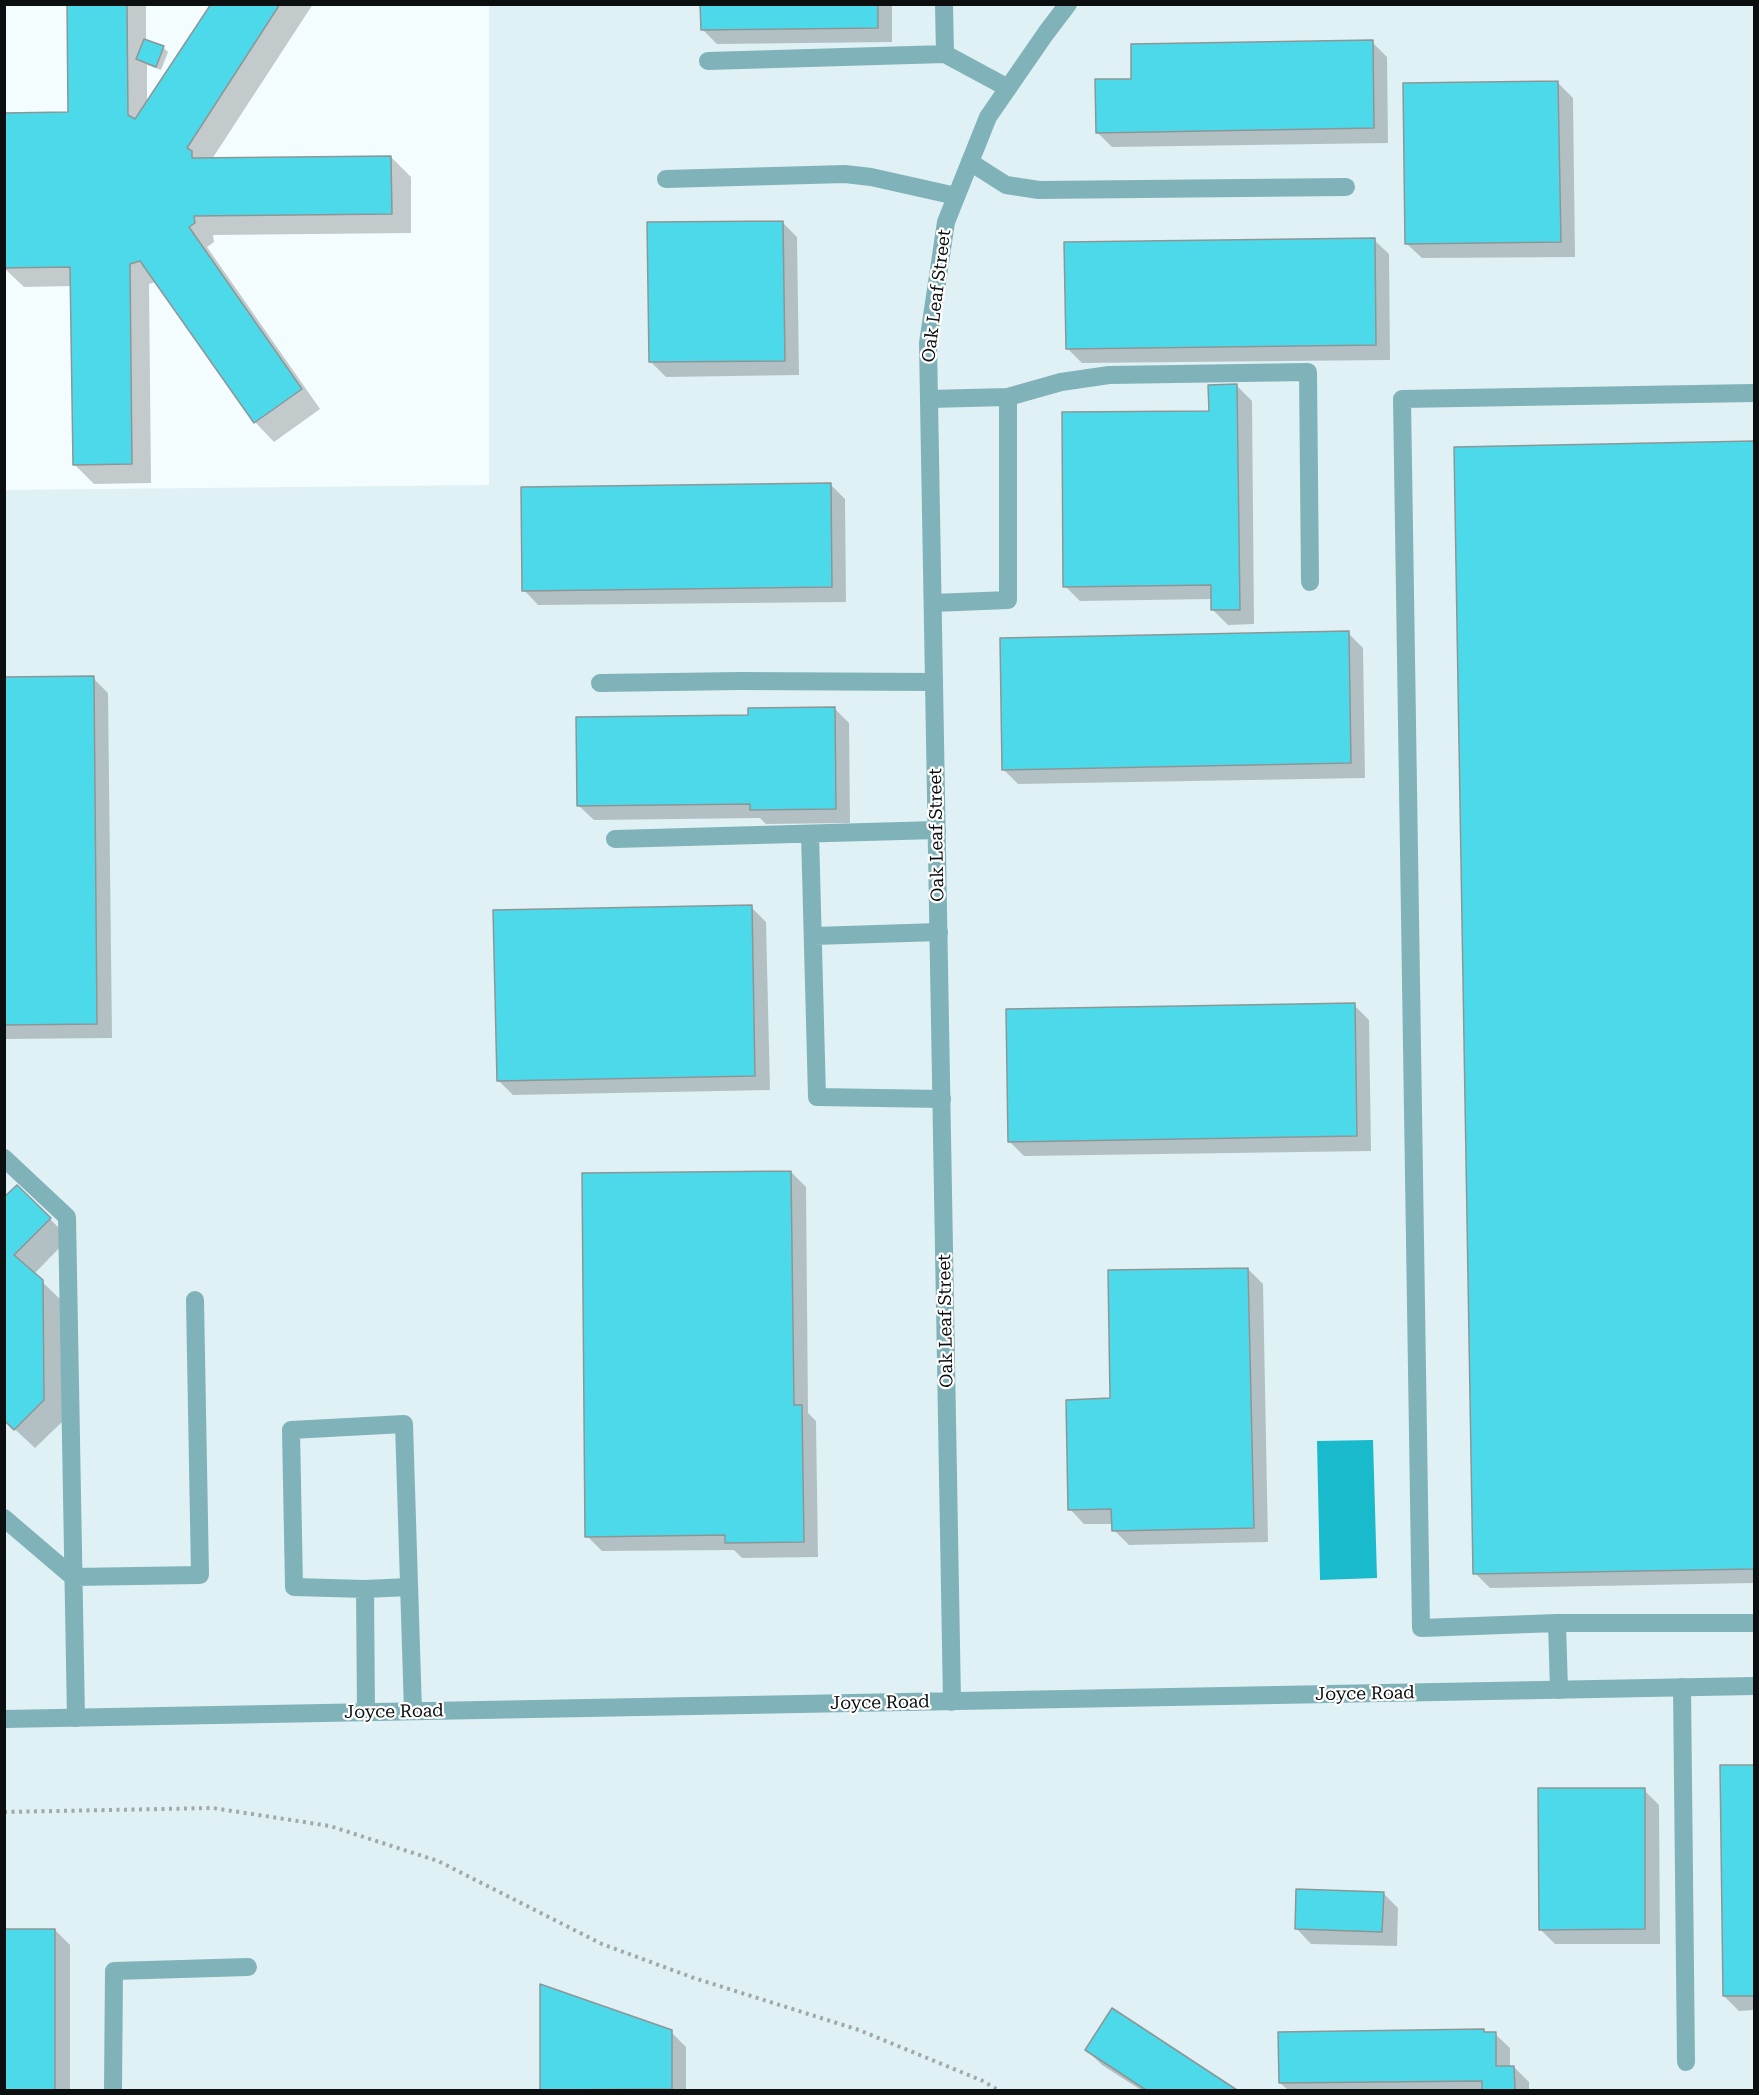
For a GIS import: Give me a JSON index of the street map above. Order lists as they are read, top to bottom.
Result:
{
  "streets": {
    "street": ["Oak Leaf Street", "Joyce Road"]
  },
  "crossings": [
    ["Oak Leaf Street", "Joyce Road"]
  ]
}
